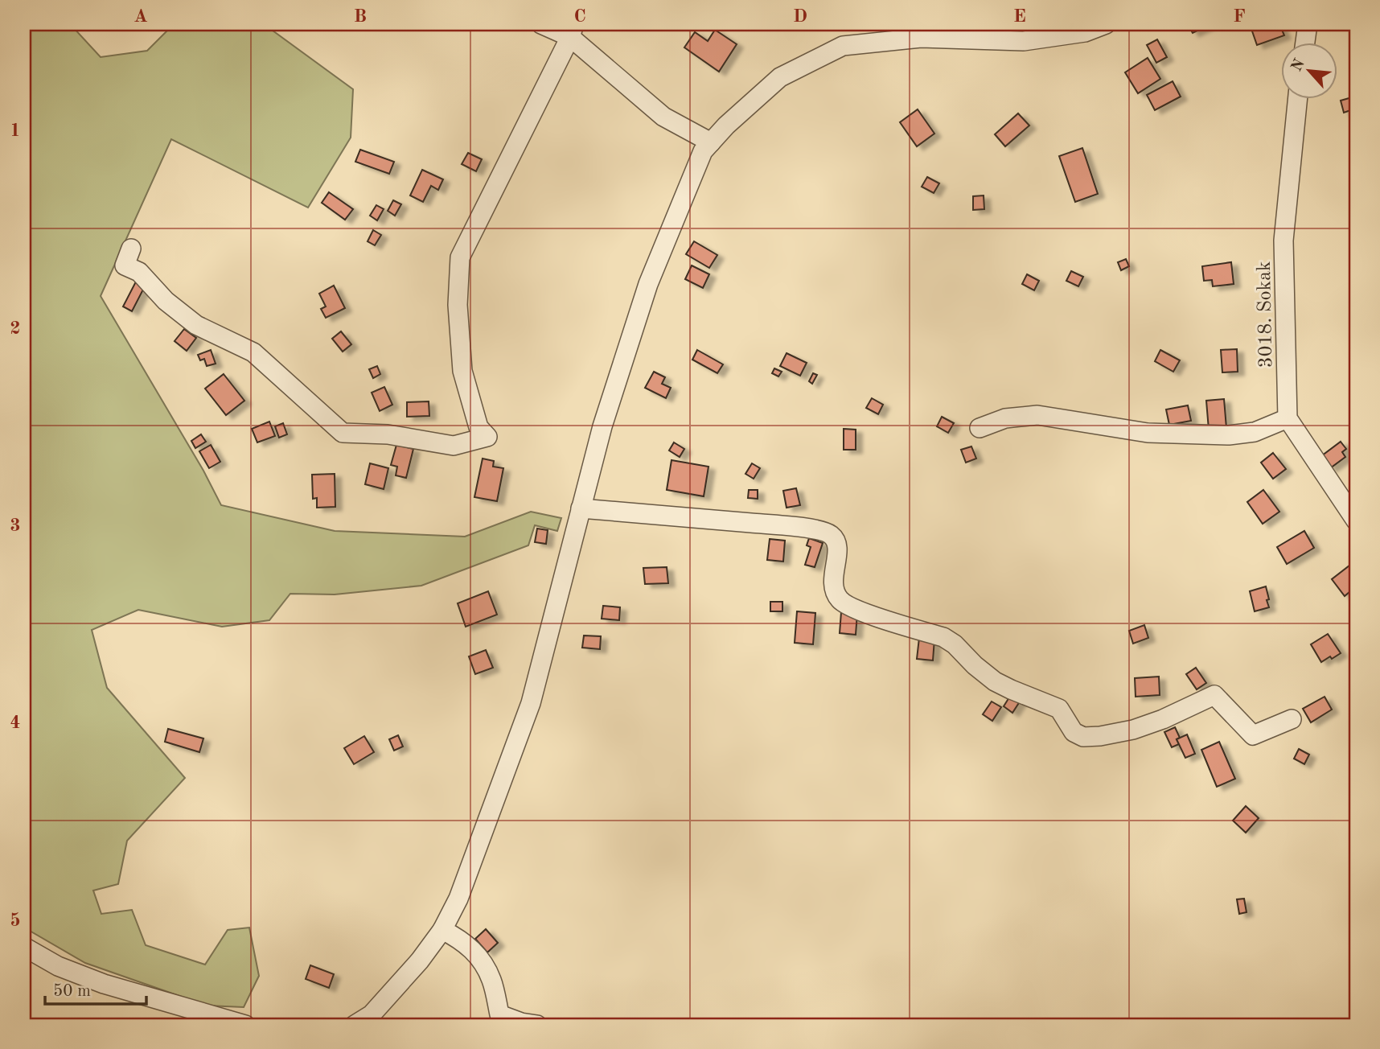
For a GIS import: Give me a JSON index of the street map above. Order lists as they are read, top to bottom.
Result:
{
  "streets": {
    "street": ["3018. Sokak"]
  },
  "scale_bar": "50 m",
  "north": "top left",
  "grid": {
    "columns": [
      "A",
      "B",
      "C",
      "D",
      "E",
      "F"
    ],
    "rows": [
      "1",
      "2",
      "3",
      "4",
      "5"
    ]
  }
}
